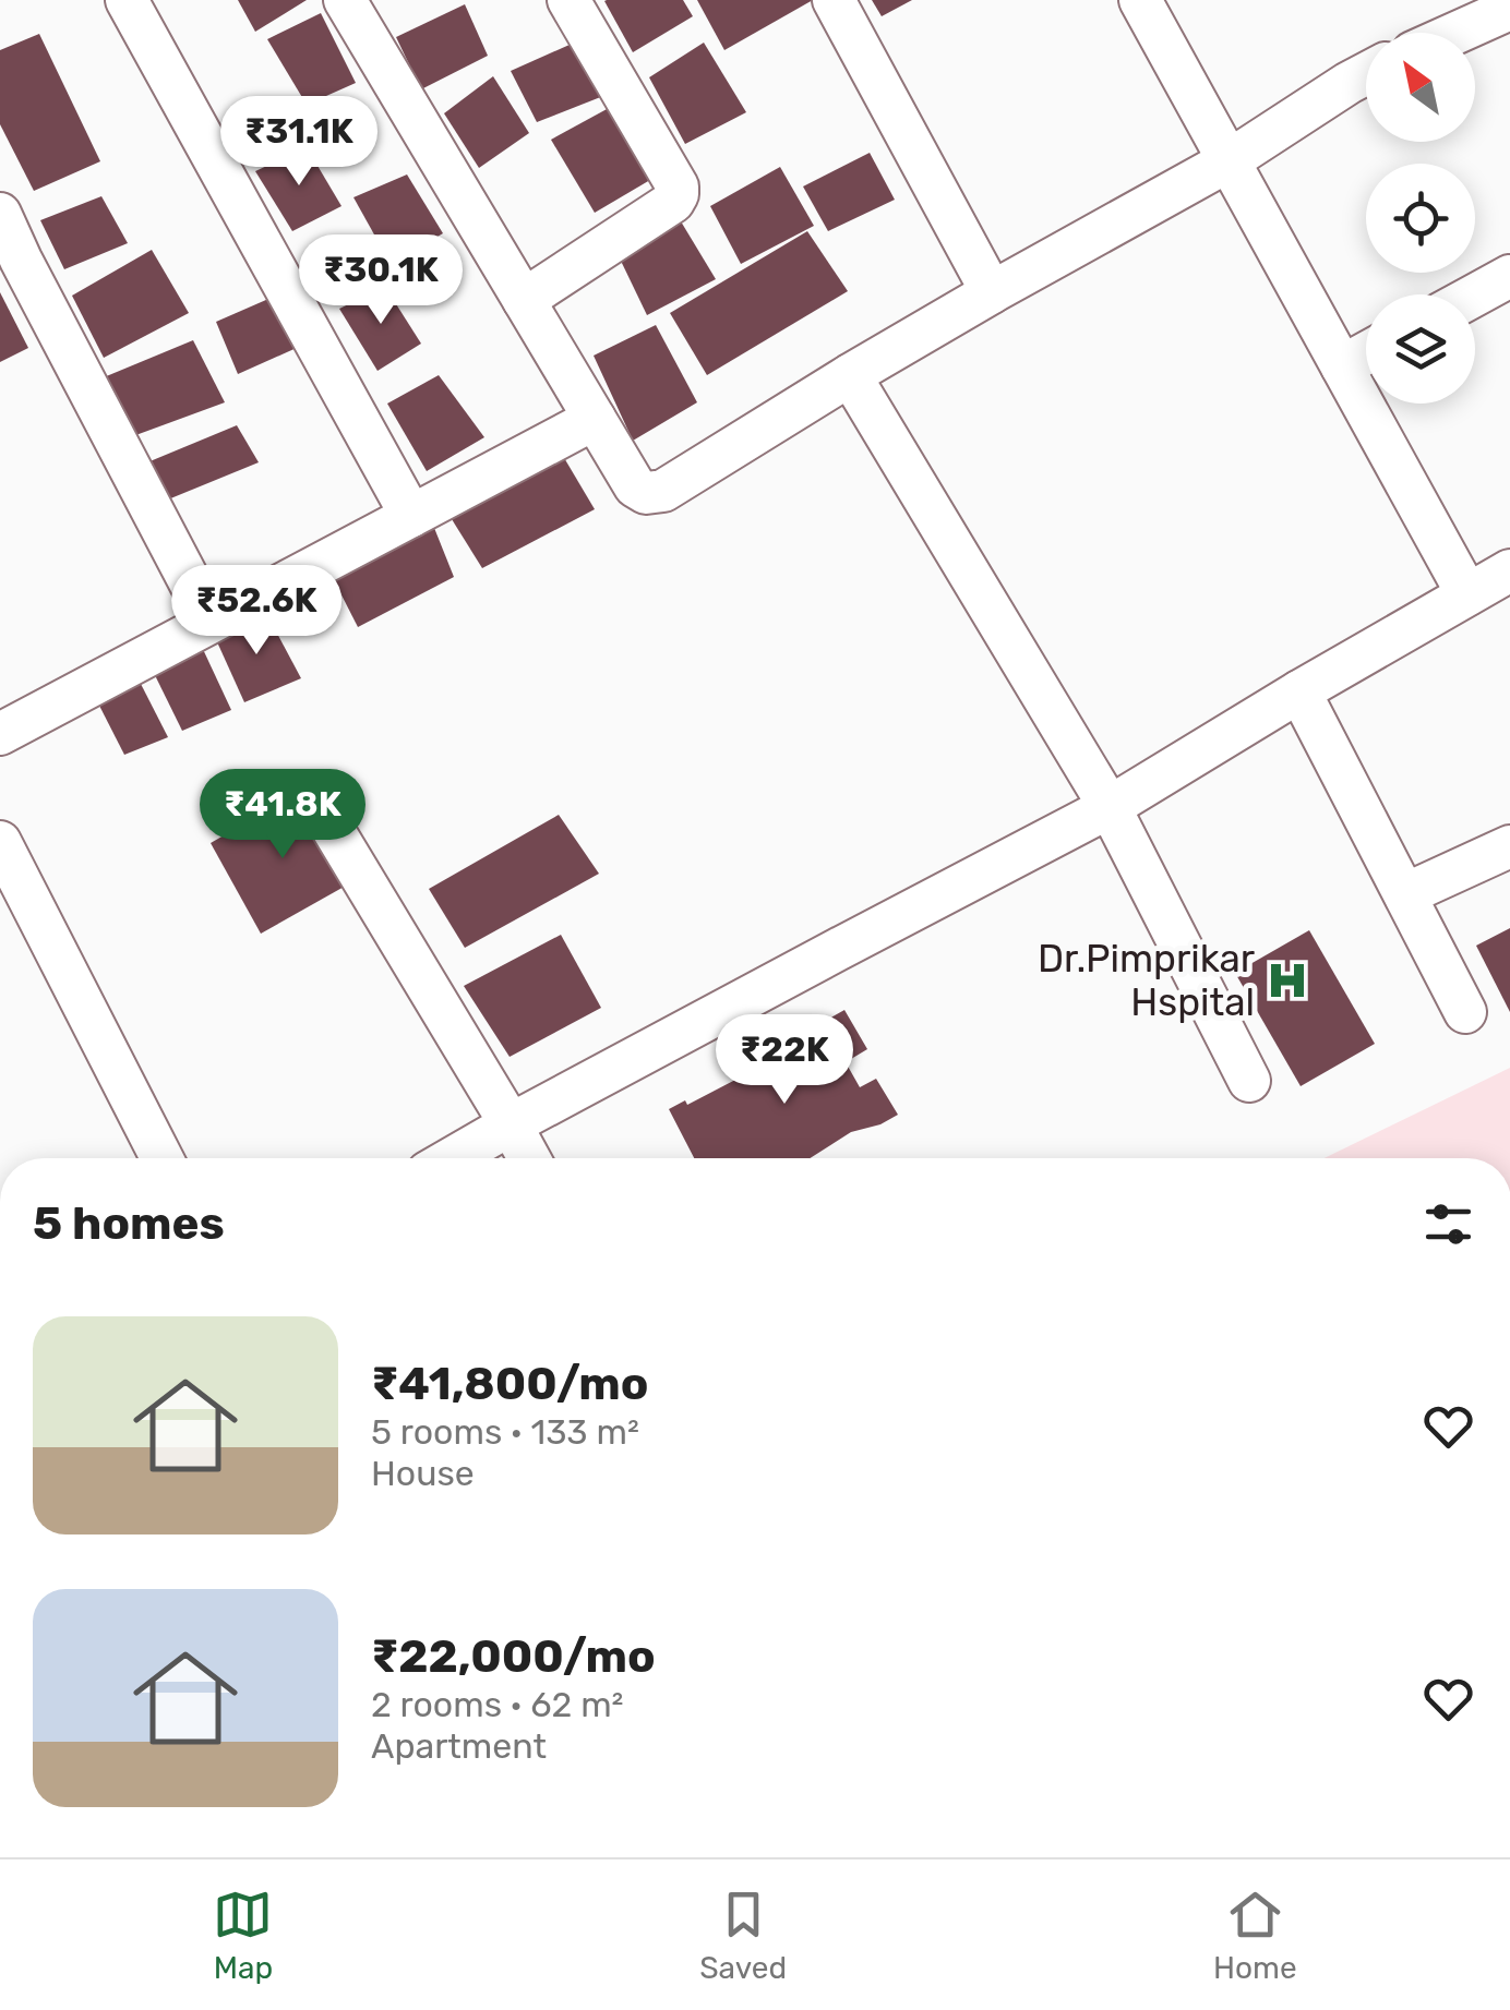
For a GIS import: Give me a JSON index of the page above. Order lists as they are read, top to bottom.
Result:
{
  "places": {
    "hospital": ["Dr.Pimprikar Hspital"]
  },
  "north": "top left",
  "page": {
    "price": [
      "₹31.1K",
      "₹30.1K",
      "₹52.6K",
      "₹41.8K",
      "₹22K"
    ],
    "heading": "5 homes",
    "list": [
      {
        "name": "₹41,800/mo",
        "note": "5 rooms · 133 m² · House"
      },
      {
        "name": "₹22,000/mo",
        "note": "2 rooms · 62 m² · Apartment"
      }
    ],
    "tabs": ["Map", "Saved", "Home"]
  }
}
